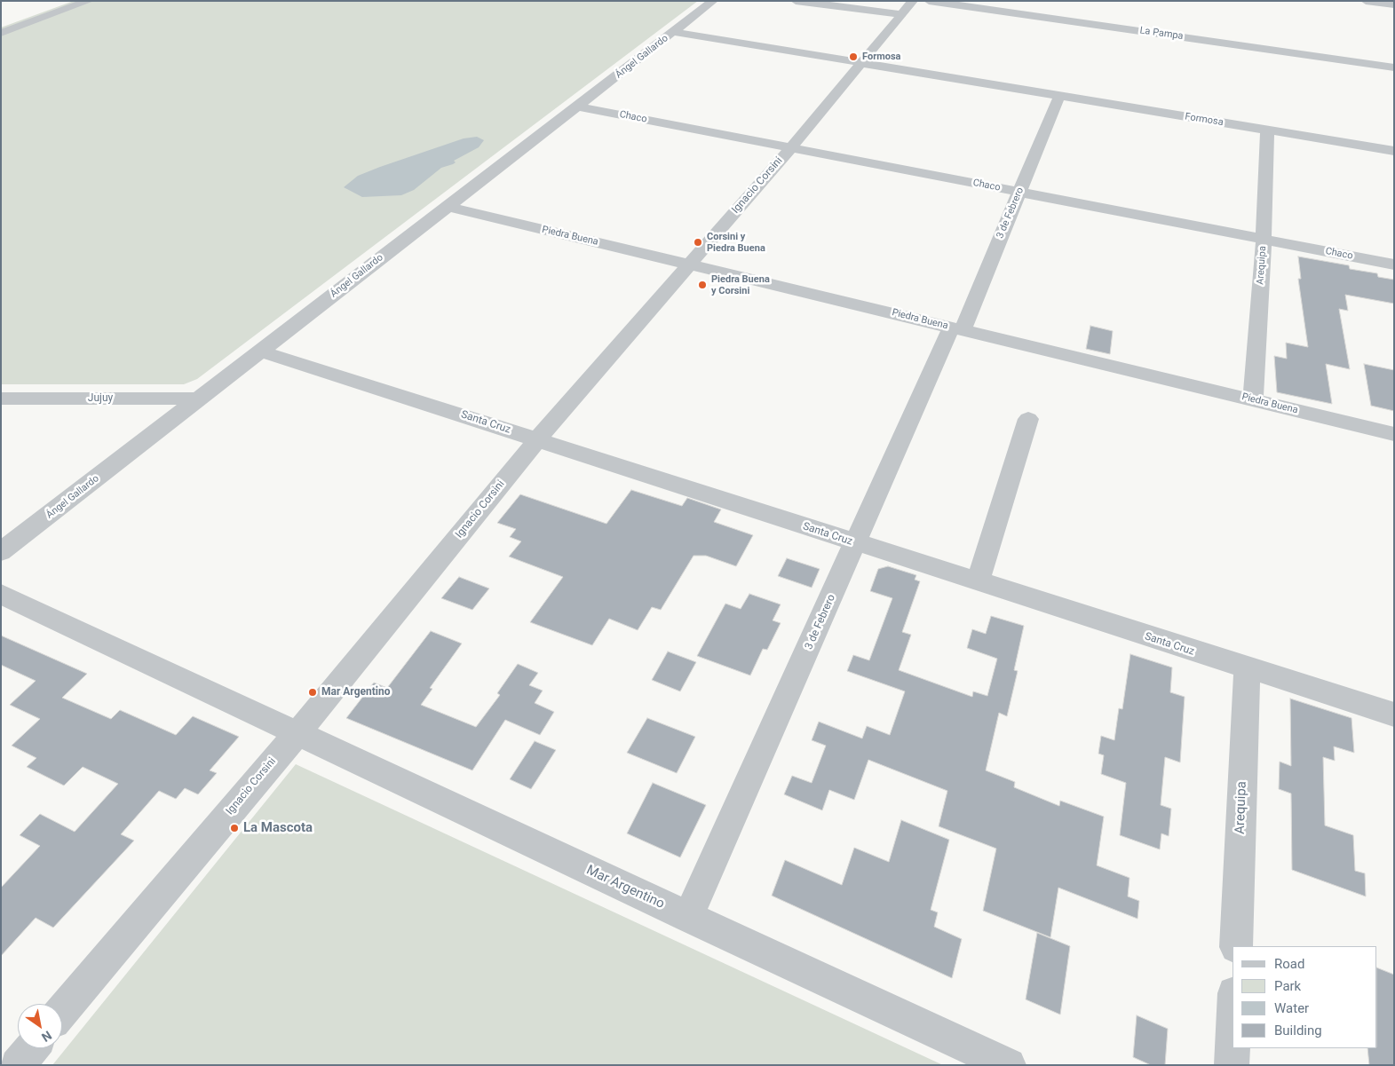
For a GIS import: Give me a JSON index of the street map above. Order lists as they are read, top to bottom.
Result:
{
  "streets": {
    "street": [
      "La Pampa",
      "Ángel Gallardo",
      "Chaco",
      "Formosa",
      "Ignacio Corsini",
      "3 de Febrero",
      "Piedra Buena",
      "Arequipa",
      "Jujuy",
      "Santa Cruz",
      "Mar Argentino"
    ]
  },
  "crossings": [
    ["Ángel Gallardo", "Chaco"],
    ["Ángel Gallardo", "Formosa"],
    ["Ángel Gallardo", "Piedra Buena"],
    ["Ángel Gallardo", "Jujuy"],
    ["Ángel Gallardo", "Santa Cruz"],
    ["Chaco", "Ignacio Corsini"],
    ["Chaco", "3 de Febrero"],
    ["Chaco", "Arequipa"],
    ["Formosa", "Ignacio Corsini"],
    ["Formosa", "3 de Febrero"],
    ["Formosa", "Arequipa"],
    ["Ignacio Corsini", "Piedra Buena"],
    ["Ignacio Corsini", "Santa Cruz"],
    ["Ignacio Corsini", "Mar Argentino"],
    ["3 de Febrero", "Piedra Buena"],
    ["3 de Febrero", "Santa Cruz"],
    ["3 de Febrero", "Mar Argentino"],
    ["Piedra Buena", "Arequipa"],
    ["Arequipa", "Santa Cruz"]
  ],
  "places": [
    "Formosa",
    "Corsini y Piedra Buena",
    "Piedra Buena y Corsini",
    "Mar Argentino",
    "La Mascota"
  ],
  "legend": [
    "Road",
    "Park",
    "Water",
    "Building"
  ],
  "north": "bottom right"
}
